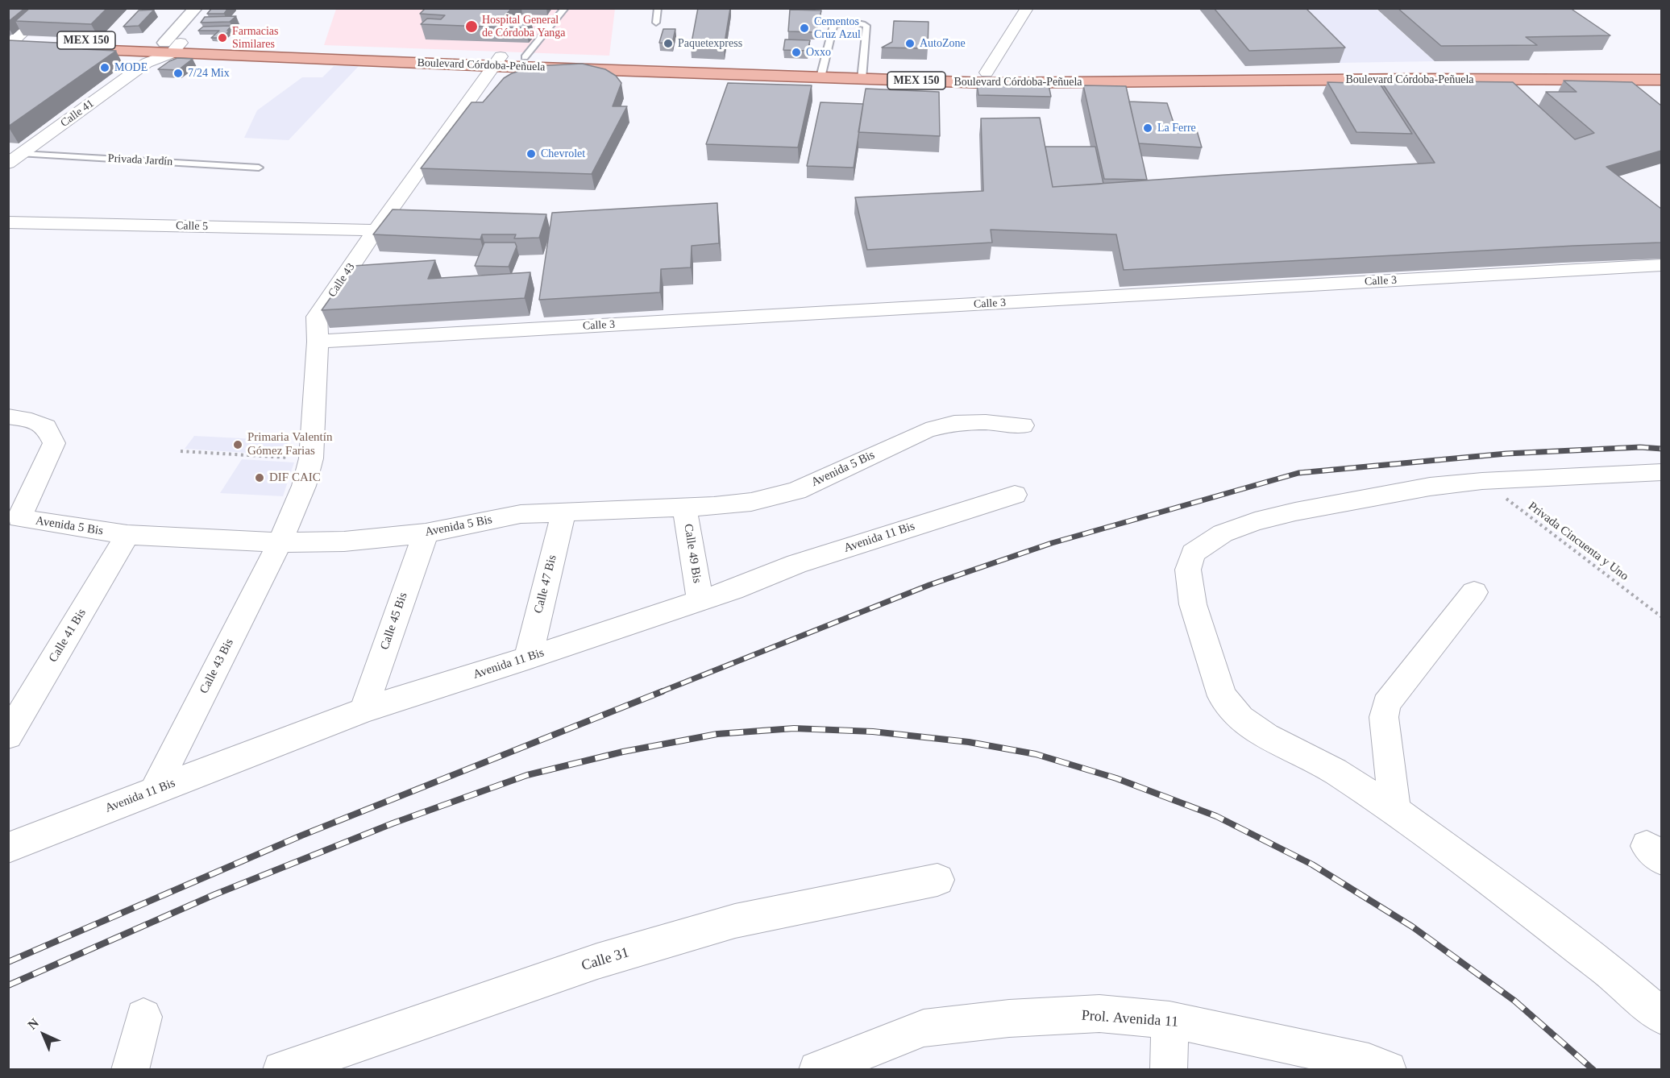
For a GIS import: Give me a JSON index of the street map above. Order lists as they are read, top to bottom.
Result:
{
  "streets": {
    "main road": ["MEX 150", "Boulevard Córdoba-Peñuela"],
    "street": [
      "Calle 41",
      "Calle 5",
      "Calle 43",
      "Calle 3",
      "Avenida 5 Bis",
      "Avenida 11 Bis",
      "Calle 49 Bis",
      "Calle 47 Bis",
      "Calle 45 Bis",
      "Calle 41 Bis",
      "Calle 43 Bis",
      "Calle 31",
      "Prol. Avenida 11"
    ],
    "lane": ["Privada Jardín"],
    "path": ["Privada Cincuenta y Uno"]
  },
  "crossings": [
    ["Boulevard Córdoba-Peñuela", "Calle 41"],
    ["Boulevard Córdoba-Peñuela", "Calle 43"],
    ["Calle 41", "Privada Jardín"],
    ["Calle 5", "Calle 43"],
    ["Calle 43", "Calle 3"],
    ["Calle 43", "Avenida 5 Bis"],
    ["Calle 43", "Calle 43 Bis"],
    ["Avenida 5 Bis", "Calle 49 Bis"],
    ["Avenida 5 Bis", "Calle 47 Bis"],
    ["Avenida 5 Bis", "Calle 45 Bis"],
    ["Avenida 5 Bis", "Calle 41 Bis"],
    ["Avenida 5 Bis", "Calle 43 Bis"],
    ["Avenida 11 Bis", "Calle 49 Bis"],
    ["Avenida 11 Bis", "Calle 47 Bis"],
    ["Avenida 11 Bis", "Calle 45 Bis"],
    ["Avenida 11 Bis", "Calle 43 Bis"]
  ],
  "places": [
    "Hospital General de Córdoba Yanga",
    "Cementos Cruz Azul",
    "Farmacias Similares",
    "Paquetexpress",
    "AutoZone",
    "Oxxo",
    "MODE",
    "7/24 Mix",
    "La Ferre",
    "Chevrolet",
    "Primaria Valentín Gómez Farias",
    "DIF CAIC"
  ],
  "north": "top left"
}
